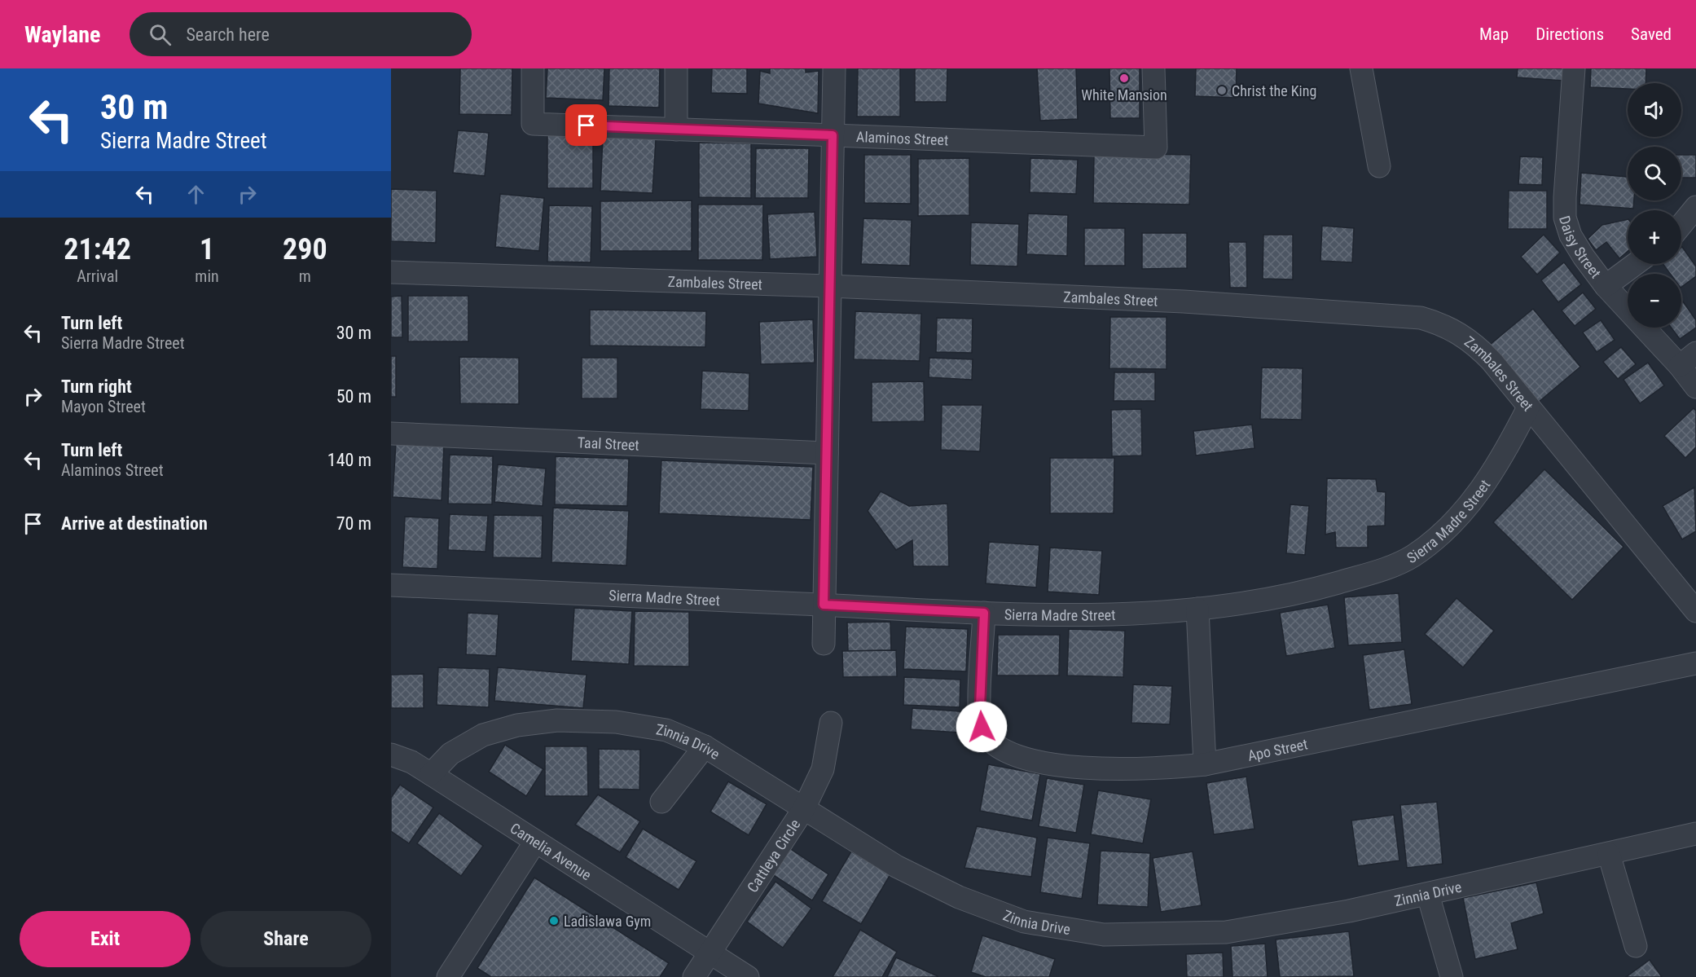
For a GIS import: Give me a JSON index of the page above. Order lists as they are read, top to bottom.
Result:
{
  "streets": {
    "street": [
      "Alaminos Street",
      "Daisy Street",
      "Zambales Street",
      "Taal Street",
      "Sierra Madre Street",
      "Zinnia Drive",
      "Apo Street",
      "Camelia Avenue",
      "Cattleya Circle"
    ]
  },
  "crossings": [
    ["Zambales Street", "Sierra Madre Street"],
    ["Sierra Madre Street", "Apo Street"],
    ["Zinnia Drive", "Camelia Avenue"],
    ["Zinnia Drive", "Cattleya Circle"],
    ["Camelia Avenue", "Cattleya Circle"]
  ],
  "places": ["White Mansion", "Christ the King", "Ladislawa Gym"],
  "page": {
    "header": "Waylane",
    "search": "Search here",
    "nav": ["Map", "Directions", "Saved"],
    "turn": ["30 m", "Sierra Madre Street"],
    "map_buttons": ["+", "−"],
    "eta": [
      "21:42",
      "Arrival",
      "1",
      "min",
      "290",
      "m"
    ],
    "list": [
      {
        "name": "Turn left",
        "note": "Sierra Madre Street",
        "value": "30 m"
      },
      {
        "name": "Turn right",
        "note": "Mayon Street",
        "value": "50 m"
      },
      {
        "name": "Turn left",
        "note": "Alaminos Street",
        "value": "140 m"
      },
      {
        "name": "Arrive at destination",
        "value": "70 m"
      }
    ],
    "buttons": ["Exit", "Share"]
  }
}
